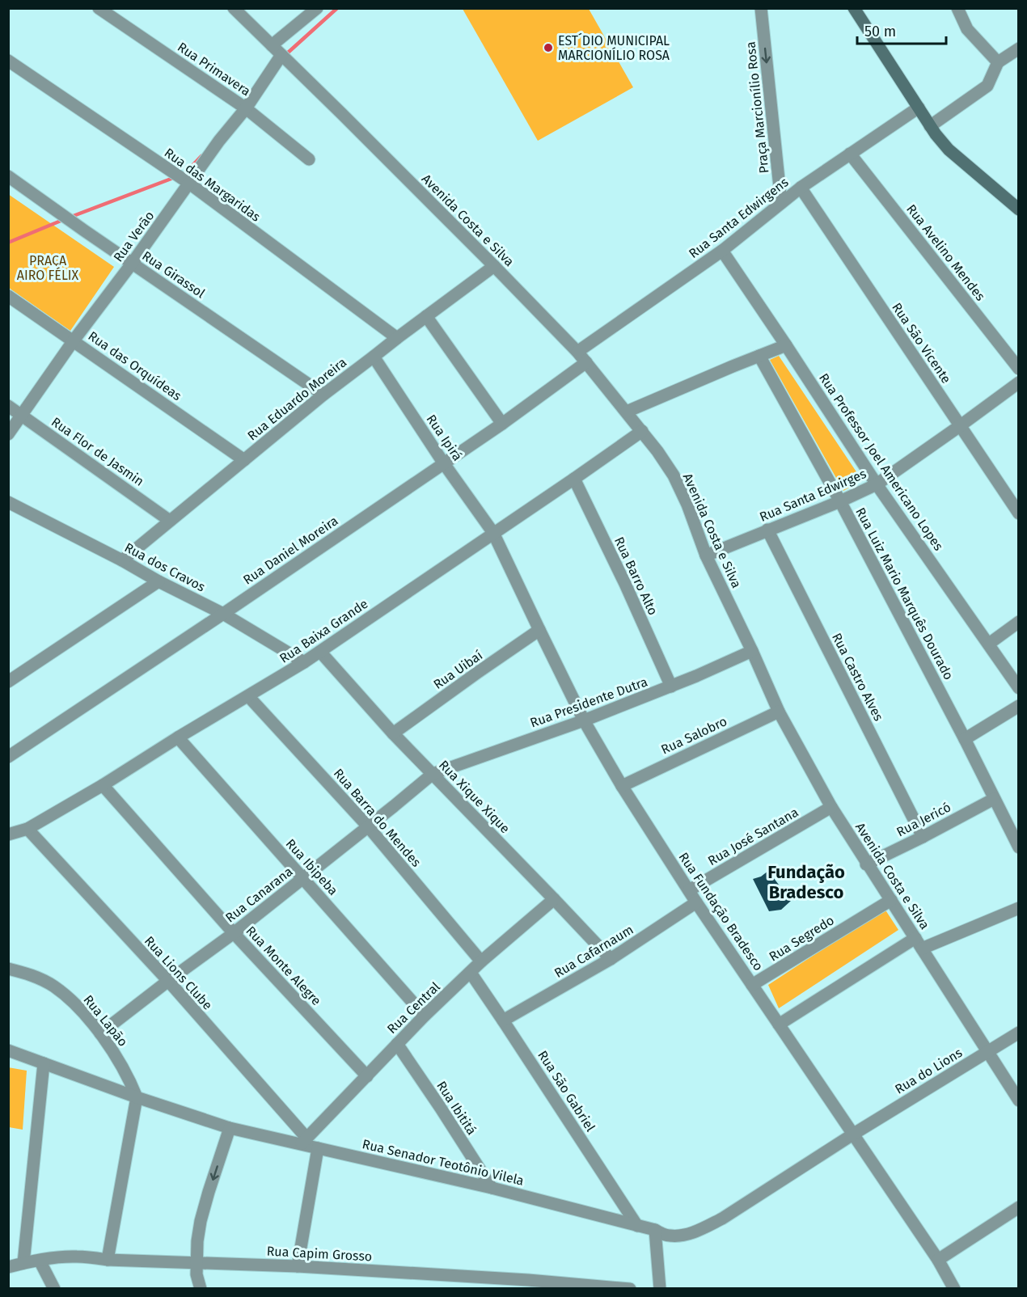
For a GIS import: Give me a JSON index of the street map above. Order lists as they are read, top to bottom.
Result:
{
  "streets": {
    "street": [
      "Rua Primavera",
      "Praça Marcionílio Rosa",
      "Rua das Margaridas",
      "Rua Santa Edwirgens",
      "Avenida Costa e Silva",
      "Rua Verão",
      "Rua Avelino Mendes",
      "Rua Girassol",
      "Rua São Vicente",
      "Rua das Orquídeas",
      "Rua Eduardo Moreira",
      "Rua Ipirá",
      "Rua Flor de Jasmin",
      "Rua Professor Joel Americano Lopes",
      "Rua Santa Edwirges",
      "Rua Daniel Moreira",
      "Rua dos Cravos",
      "Rua Barro Alto",
      "Rua Luiz Mario Marquês Dourado",
      "Rua Baixa Grande",
      "Rua Uibaí",
      "Rua Castro Alves",
      "Rua Presidente Dutra",
      "Rua Salobro",
      "Rua Xique Xique",
      "Rua Barra do Mendes",
      "Rua Jericó",
      "Rua José Santana",
      "Rua Ibipeba",
      "Rua Canarana",
      "Rua Fundação Bradesco",
      "Rua Segredo",
      "Rua Cafarnaum",
      "Rua Monte Alegre",
      "Rua Lions Clube",
      "Rua Central",
      "Rua Lapão",
      "Rua do Lions",
      "Rua São Gabriel",
      "Rua Ibititá",
      "Rua Senador Teotônio Vilela",
      "Rua Capim Grosso"
    ]
  },
  "crossings": [
    ["Rua Primavera", "Rua Verão"],
    ["Praça Marcionílio Rosa", "Rua Santa Edwirgens"],
    ["Rua das Margaridas", "Rua Verão"],
    ["Rua das Margaridas", "Rua Eduardo Moreira"],
    ["Rua Santa Edwirgens", "Avenida Costa e Silva"],
    ["Rua Santa Edwirgens", "Rua Avelino Mendes"],
    ["Rua Santa Edwirgens", "Rua São Vicente"],
    ["Rua Santa Edwirgens", "Rua Professor Joel Americano Lopes"],
    ["Avenida Costa e Silva", "Rua Verão"],
    ["Avenida Costa e Silva", "Rua Eduardo Moreira"],
    ["Avenida Costa e Silva", "Rua Santa Edwirges"],
    ["Avenida Costa e Silva", "Rua Daniel Moreira"],
    ["Avenida Costa e Silva", "Rua Baixa Grande"],
    ["Avenida Costa e Silva", "Rua Presidente Dutra"],
    ["Avenida Costa e Silva", "Rua Salobro"],
    ["Avenida Costa e Silva", "Rua Jericó"],
    ["Avenida Costa e Silva", "Rua José Santana"],
    ["Avenida Costa e Silva", "Rua Segredo"],
    ["Avenida Costa e Silva", "Rua do Lions"],
    ["Rua Verão", "Rua Girassol"],
    ["Rua Verão", "Rua das Orquídeas"],
    ["Rua Verão", "Rua Flor de Jasmin"],
    ["Rua Girassol", "Rua Eduardo Moreira"],
    ["Rua São Vicente", "Rua Santa Edwirges"],
    ["Rua das Orquídeas", "Rua Eduardo Moreira"],
    ["Rua Eduardo Moreira", "Rua Ipirá"],
    ["Rua Eduardo Moreira", "Rua Flor de Jasmin"],
    ["Rua Eduardo Moreira", "Rua dos Cravos"],
    ["Rua Ipirá", "Rua Daniel Moreira"],
    ["Rua Ipirá", "Rua Baixa Grande"],
    ["Rua Ipirá", "Rua Fundação Bradesco"],
    ["Rua Professor Joel Americano Lopes", "Rua Santa Edwirges"],
    ["Rua Santa Edwirges", "Rua Luiz Mario Marquês Dourado"],
    ["Rua Santa Edwirges", "Rua Castro Alves"],
    ["Rua Daniel Moreira", "Rua dos Cravos"],
    ["Rua dos Cravos", "Rua Baixa Grande"],
    ["Rua Barro Alto", "Rua Baixa Grande"],
    ["Rua Barro Alto", "Rua Presidente Dutra"],
    ["Rua Luiz Mario Marquês Dourado", "Rua Jericó"],
    ["Rua Baixa Grande", "Rua Xique Xique"],
    ["Rua Baixa Grande", "Rua Barra do Mendes"],
    ["Rua Baixa Grande", "Rua Ibipeba"],
    ["Rua Baixa Grande", "Rua Fundação Bradesco"],
    ["Rua Baixa Grande", "Rua Monte Alegre"],
    ["Rua Baixa Grande", "Rua Lions Clube"],
    ["Rua Uibaí", "Rua Xique Xique"],
    ["Rua Uibaí", "Rua Fundação Bradesco"],
    ["Rua Castro Alves", "Rua Jericó"],
    ["Rua Presidente Dutra", "Rua Xique Xique"],
    ["Rua Presidente Dutra", "Rua Canarana"],
    ["Rua Presidente Dutra", "Rua Fundação Bradesco"],
    ["Rua Salobro", "Rua Fundação Bradesco"],
    ["Rua Xique Xique", "Rua Canarana"],
    ["Rua Xique Xique", "Rua Cafarnaum"],
    ["Rua Xique Xique", "Rua Central"],
    ["Rua Barra do Mendes", "Rua Canarana"],
    ["Rua Barra do Mendes", "Rua Central"],
    ["Rua José Santana", "Rua Fundação Bradesco"],
    ["Rua Ibipeba", "Rua Canarana"],
    ["Rua Ibipeba", "Rua Central"],
    ["Rua Canarana", "Rua Monte Alegre"],
    ["Rua Canarana", "Rua Lions Clube"],
    ["Rua Canarana", "Rua Lapão"],
    ["Rua Fundação Bradesco", "Rua Segredo"],
    ["Rua Fundação Bradesco", "Rua Cafarnaum"],
    ["Rua Fundação Bradesco", "Rua do Lions"],
    ["Rua Fundação Bradesco", "Rua Senador Teotônio Vilela"],
    ["Rua Cafarnaum", "Rua São Gabriel"],
    ["Rua Monte Alegre", "Rua Central"],
    ["Rua Lions Clube", "Rua Central"],
    ["Rua Lions Clube", "Rua Senador Teotônio Vilela"],
    ["Rua Central", "Rua São Gabriel"],
    ["Rua Central", "Rua Ibititá"],
    ["Rua Central", "Rua Senador Teotônio Vilela"],
    ["Rua Lapão", "Rua Senador Teotônio Vilela"],
    ["Rua do Lions", "Rua Senador Teotônio Vilela"],
    ["Rua São Gabriel", "Rua Senador Teotônio Vilela"],
    ["Rua Ibititá", "Rua Senador Teotônio Vilela"]
  ],
  "one_way": ["Praça Marcionílio Rosa"],
  "districts": ["Fundação Bradesco"],
  "parks": ["PRAÇA AIRO FÉLIX"],
  "places": ["EST´DIO MUNICIPAL MARCIONÍLIO ROSA"],
  "scale_bar": "50 m"
}
